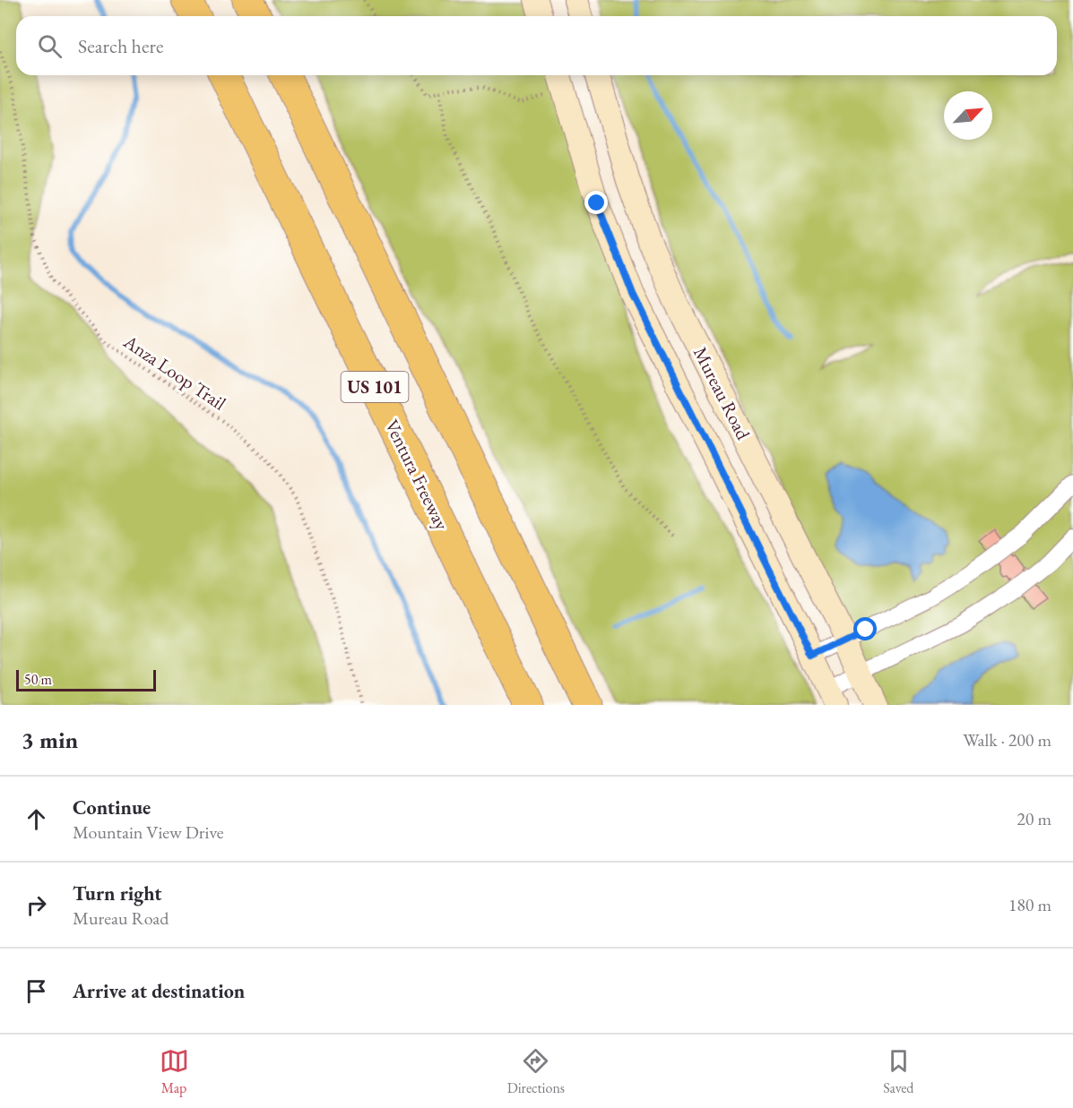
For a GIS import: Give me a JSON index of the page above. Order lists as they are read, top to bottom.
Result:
{
  "streets": {
    "highway": ["US 101", "Ventura Freeway"],
    "main road": ["Mureau Road"],
    "path": ["Anza Loop Trail"]
  },
  "scale_bar": "50 m",
  "north": "top right",
  "page": {
    "search": "Search here",
    "scale": "50 m",
    "heading": ["3 min", "Walk · 200 m"],
    "list": [
      ["Continue", "Mountain View Drive", "20 m"],
      ["Turn right", "Mureau Road", "180 m"],
      "Arrive at destination"
    ],
    "nav": ["Map", "Directions", "Saved"]
  }
}
